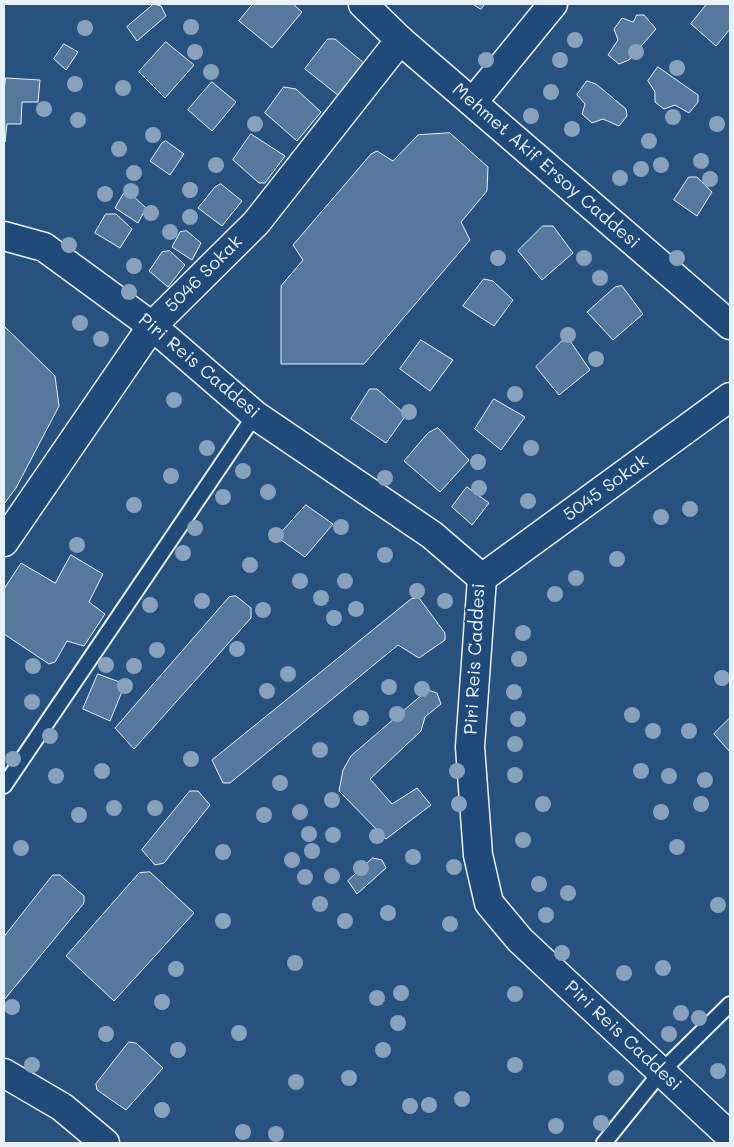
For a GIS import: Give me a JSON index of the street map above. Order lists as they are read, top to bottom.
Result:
{
  "streets": {
    "street": [
      "Mehmet Akif Ersoy Caddesi",
      "5046 Sokak",
      "Piri Reis Caddesi",
      "5045 Sokak"
    ]
  },
  "crossings": [
    ["Mehmet Akif Ersoy Caddesi", "5046 Sokak"],
    ["5046 Sokak", "Piri Reis Caddesi"],
    ["Piri Reis Caddesi", "5045 Sokak"]
  ]
}
